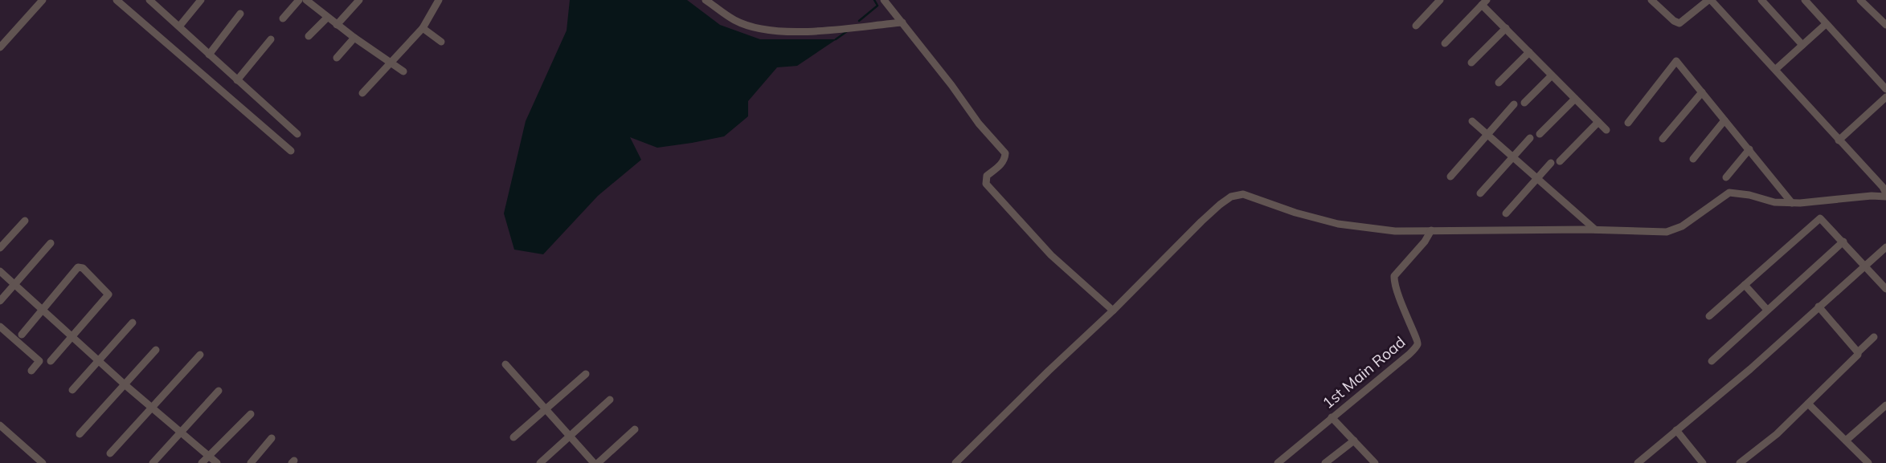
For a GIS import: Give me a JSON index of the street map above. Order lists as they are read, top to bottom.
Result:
{
  "streets": {
    "street": ["1st Main Road"]
  }
}
